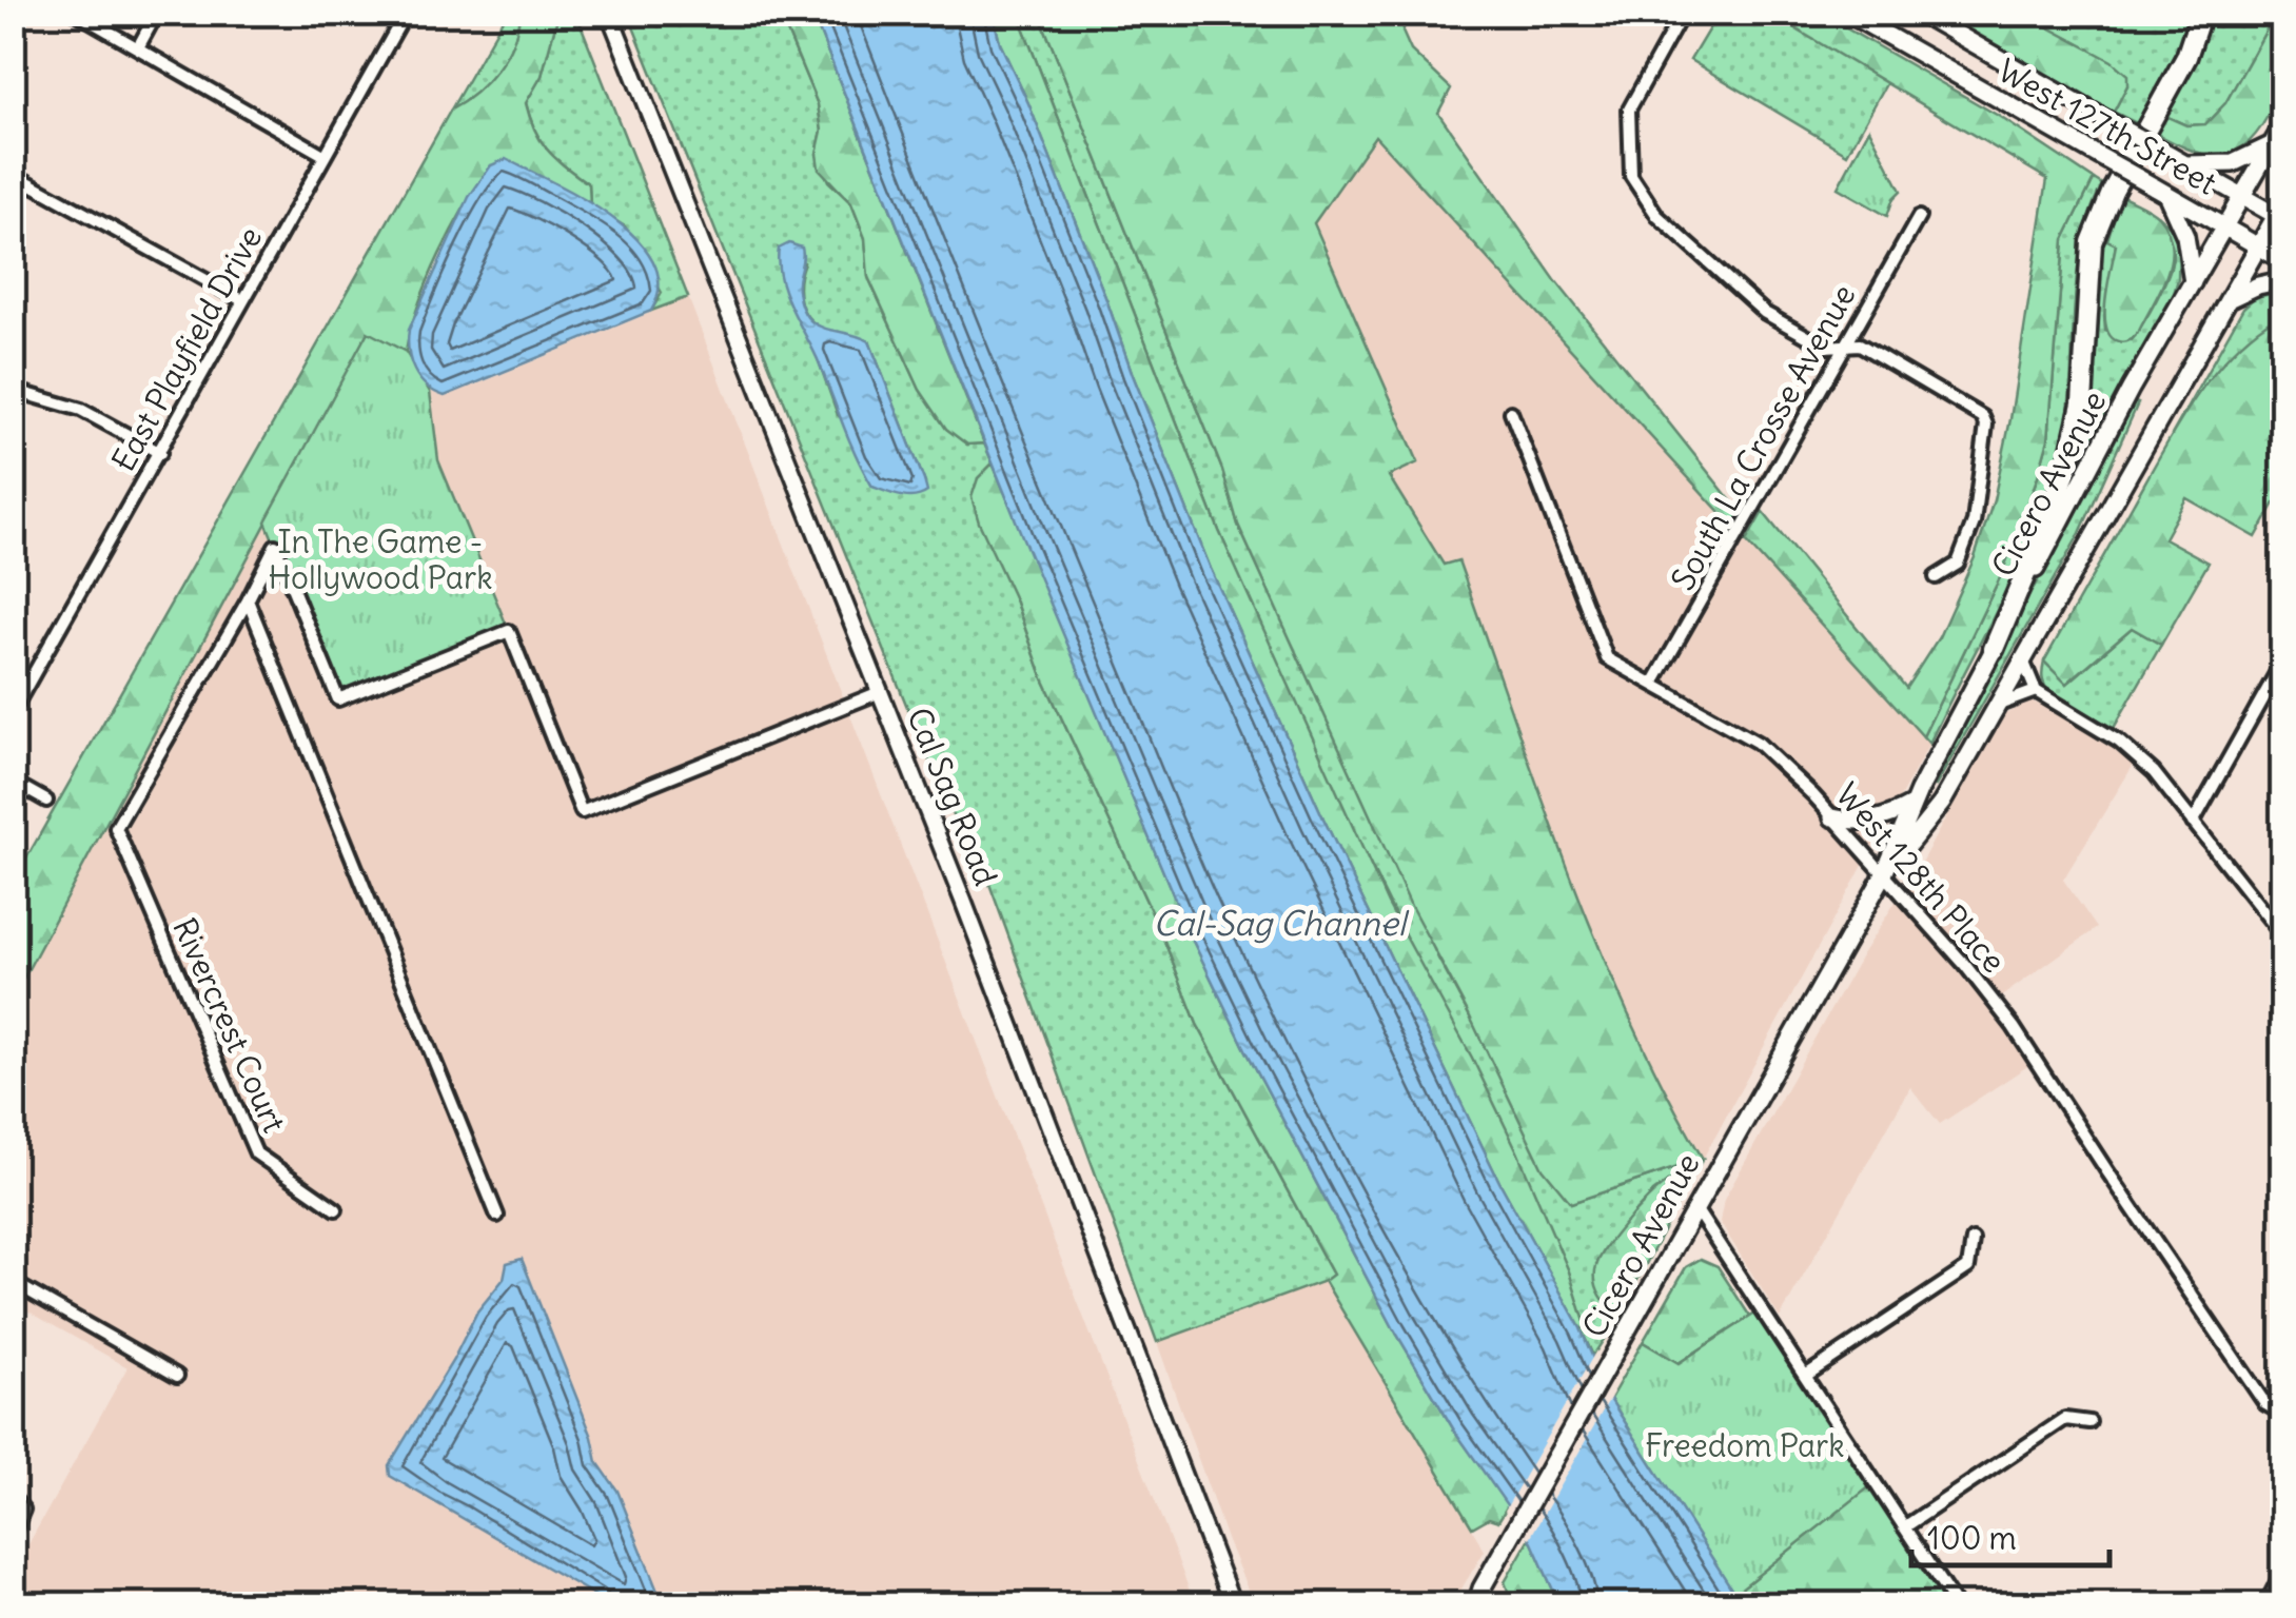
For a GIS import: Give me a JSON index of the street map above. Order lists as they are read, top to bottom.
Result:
{
  "streets": {
    "main road": ["West 127th Street", "Cicero Avenue", "Cal Sag Road"],
    "street": [
      "East Playfield Drive",
      "South La Crosse Avenue",
      "West 128th Place",
      "Rivercrest Court"
    ]
  },
  "crossings": [
    ["West 127th Street", "Cicero Avenue"],
    ["South La Crosse Avenue", "West 128th Place"],
    ["Cicero Avenue", "West 128th Place"]
  ],
  "water": ["Cal-Sag Channel"],
  "parks": ["In The Game - Hollywood Park", "Freedom Park"],
  "scale_bar": "100 m"
}
